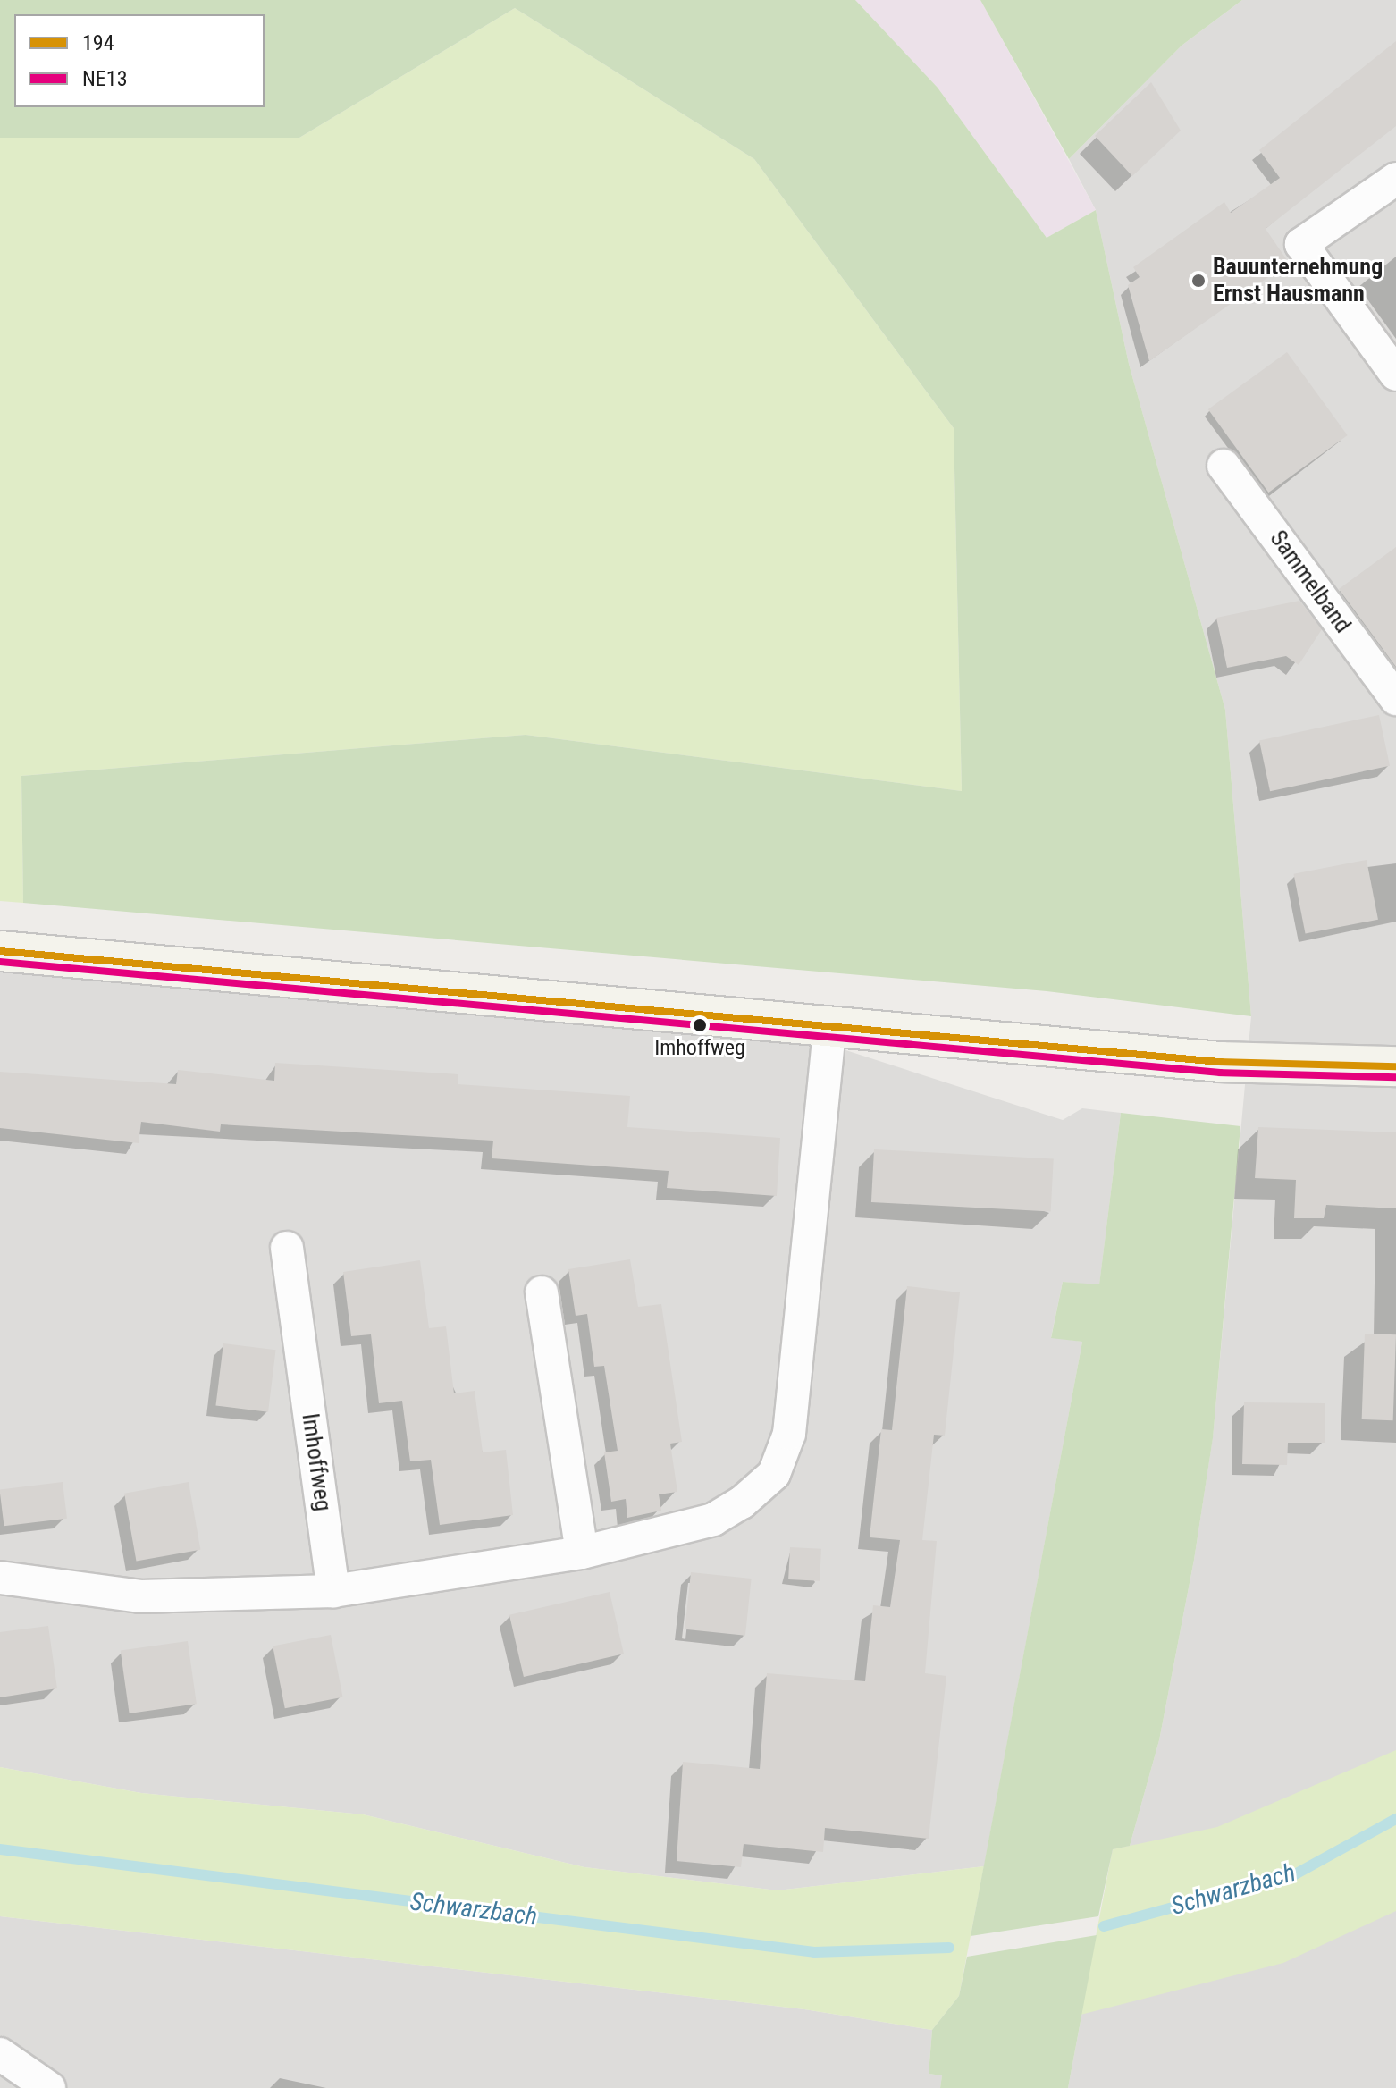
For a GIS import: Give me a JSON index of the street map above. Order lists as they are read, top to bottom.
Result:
{
  "streets": {
    "street": ["Sammelband", "Imhoffweg"]
  },
  "water": ["Schwarzbach"],
  "places": ["Bauunternehmung Ernst Hausmann", "Imhoffweg"],
  "lines": ["transit line 194", "transit line NE13"],
  "legend": ["194", "NE13"]
}
